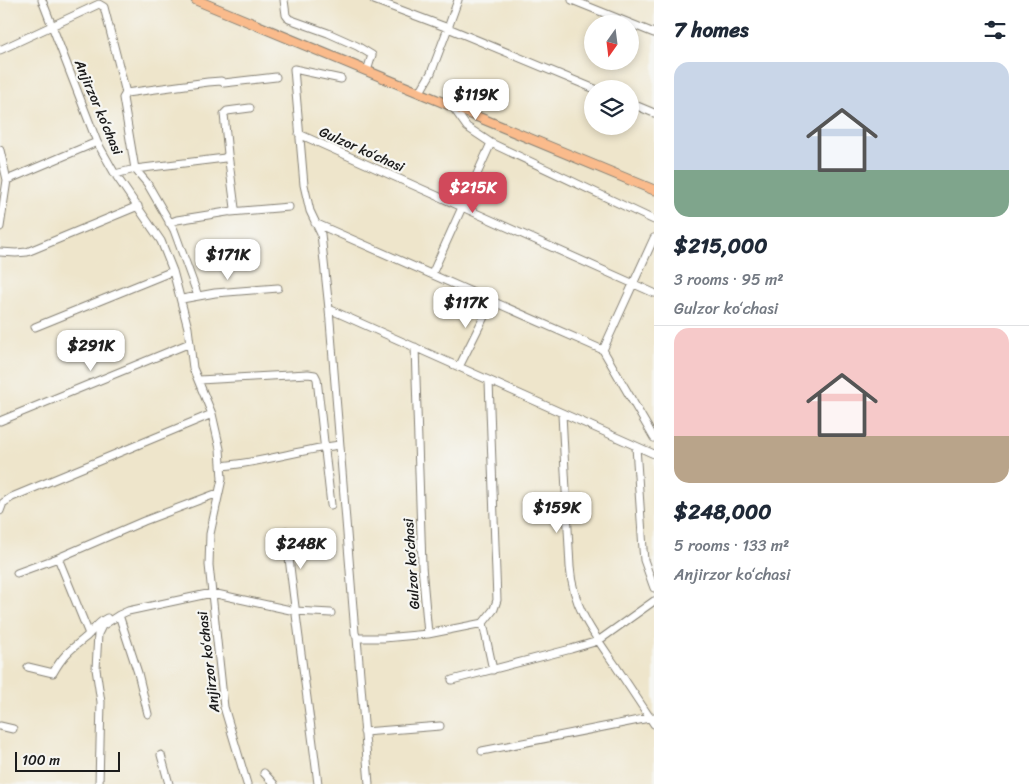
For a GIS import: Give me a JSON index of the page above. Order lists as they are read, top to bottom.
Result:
{
  "streets": {
    "street": ["Anjirzor koʻchasi", "Gulzor koʻchasi"]
  },
  "scale_bar": "100 m",
  "north": "bottom",
  "page": {
    "heading": "7 homes",
    "list": [
      {
        "name": "$215,000",
        "note": "3 rooms · 95 m² · Gulzor koʻchasi"
      },
      {
        "name": "$248,000",
        "note": "5 rooms · 133 m² · Anjirzor koʻchasi"
      }
    ],
    "price": [
      "$119K",
      "$215K",
      "$171K",
      "$117K",
      "$291K",
      "$159K",
      "$248K"
    ],
    "scale": "100 m"
  }
}
